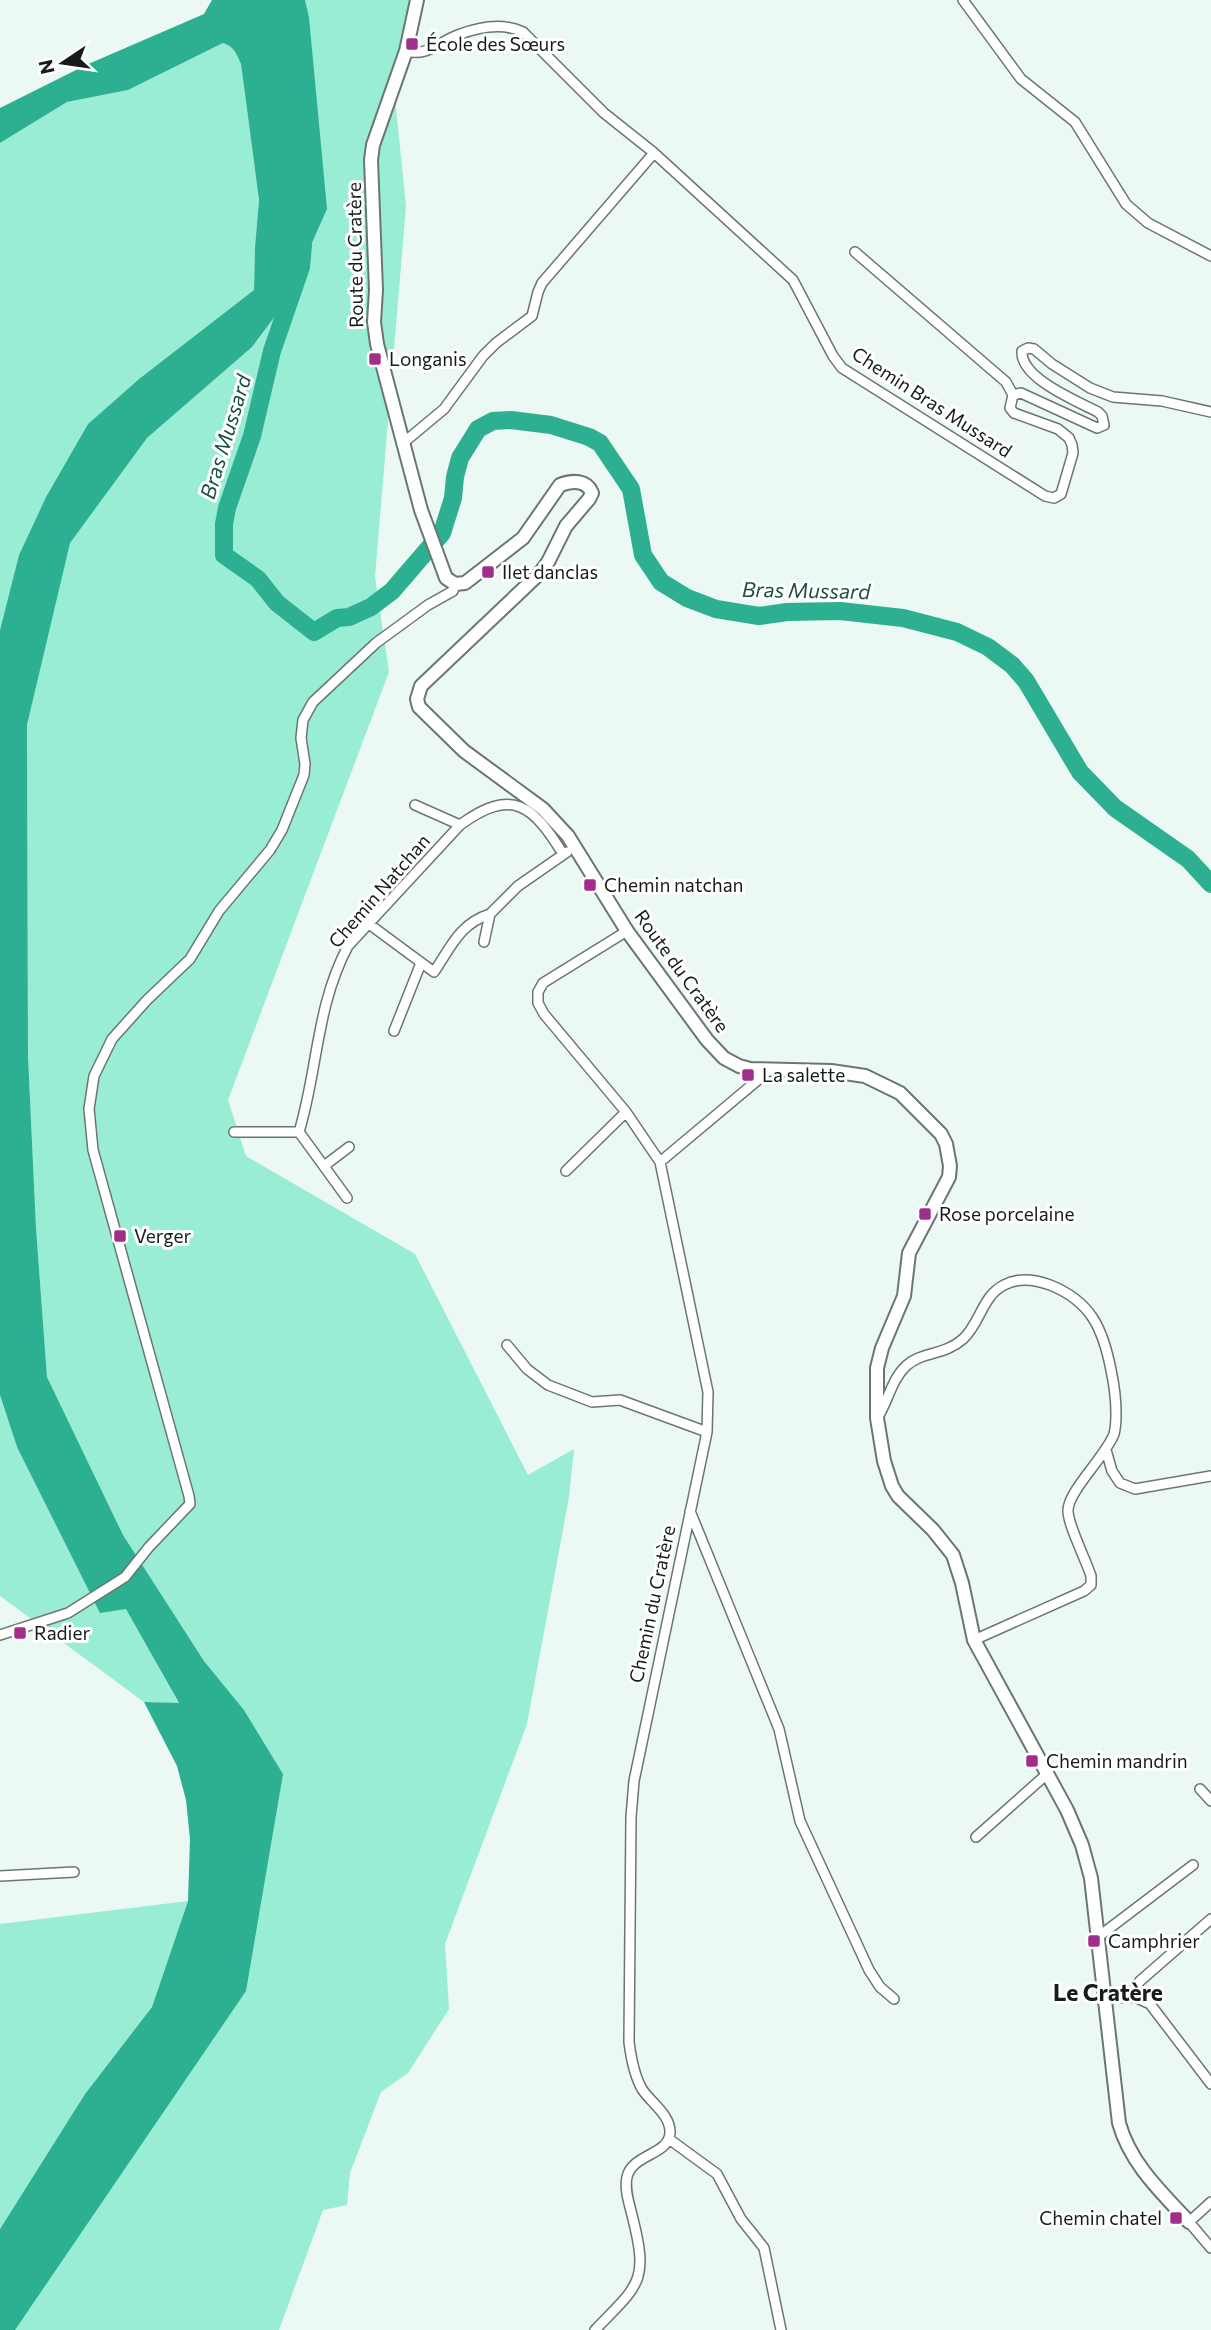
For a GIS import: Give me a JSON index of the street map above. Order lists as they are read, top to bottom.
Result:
{
  "streets": {
    "street": [
      "Route du Cratère",
      "Chemin Bras Mussard",
      "Chemin Natchan",
      "Chemin du Cratère"
    ]
  },
  "crossings": [
    ["Route du Cratère", "Chemin Bras Mussard"],
    ["Route du Cratère", "Chemin du Cratère"]
  ],
  "districts": ["Le Cratère"],
  "water": ["Bras Mussard"],
  "places": {
    "transit": [
      "École des Sœurs",
      "Longanis",
      "Ilet danclas",
      "Chemin natchan",
      "La salette",
      "Rose porcelaine",
      "Verger",
      "Radier",
      "Chemin mandrin",
      "Camphrier",
      "Chemin chatel"
    ]
  },
  "north": "left"
}
